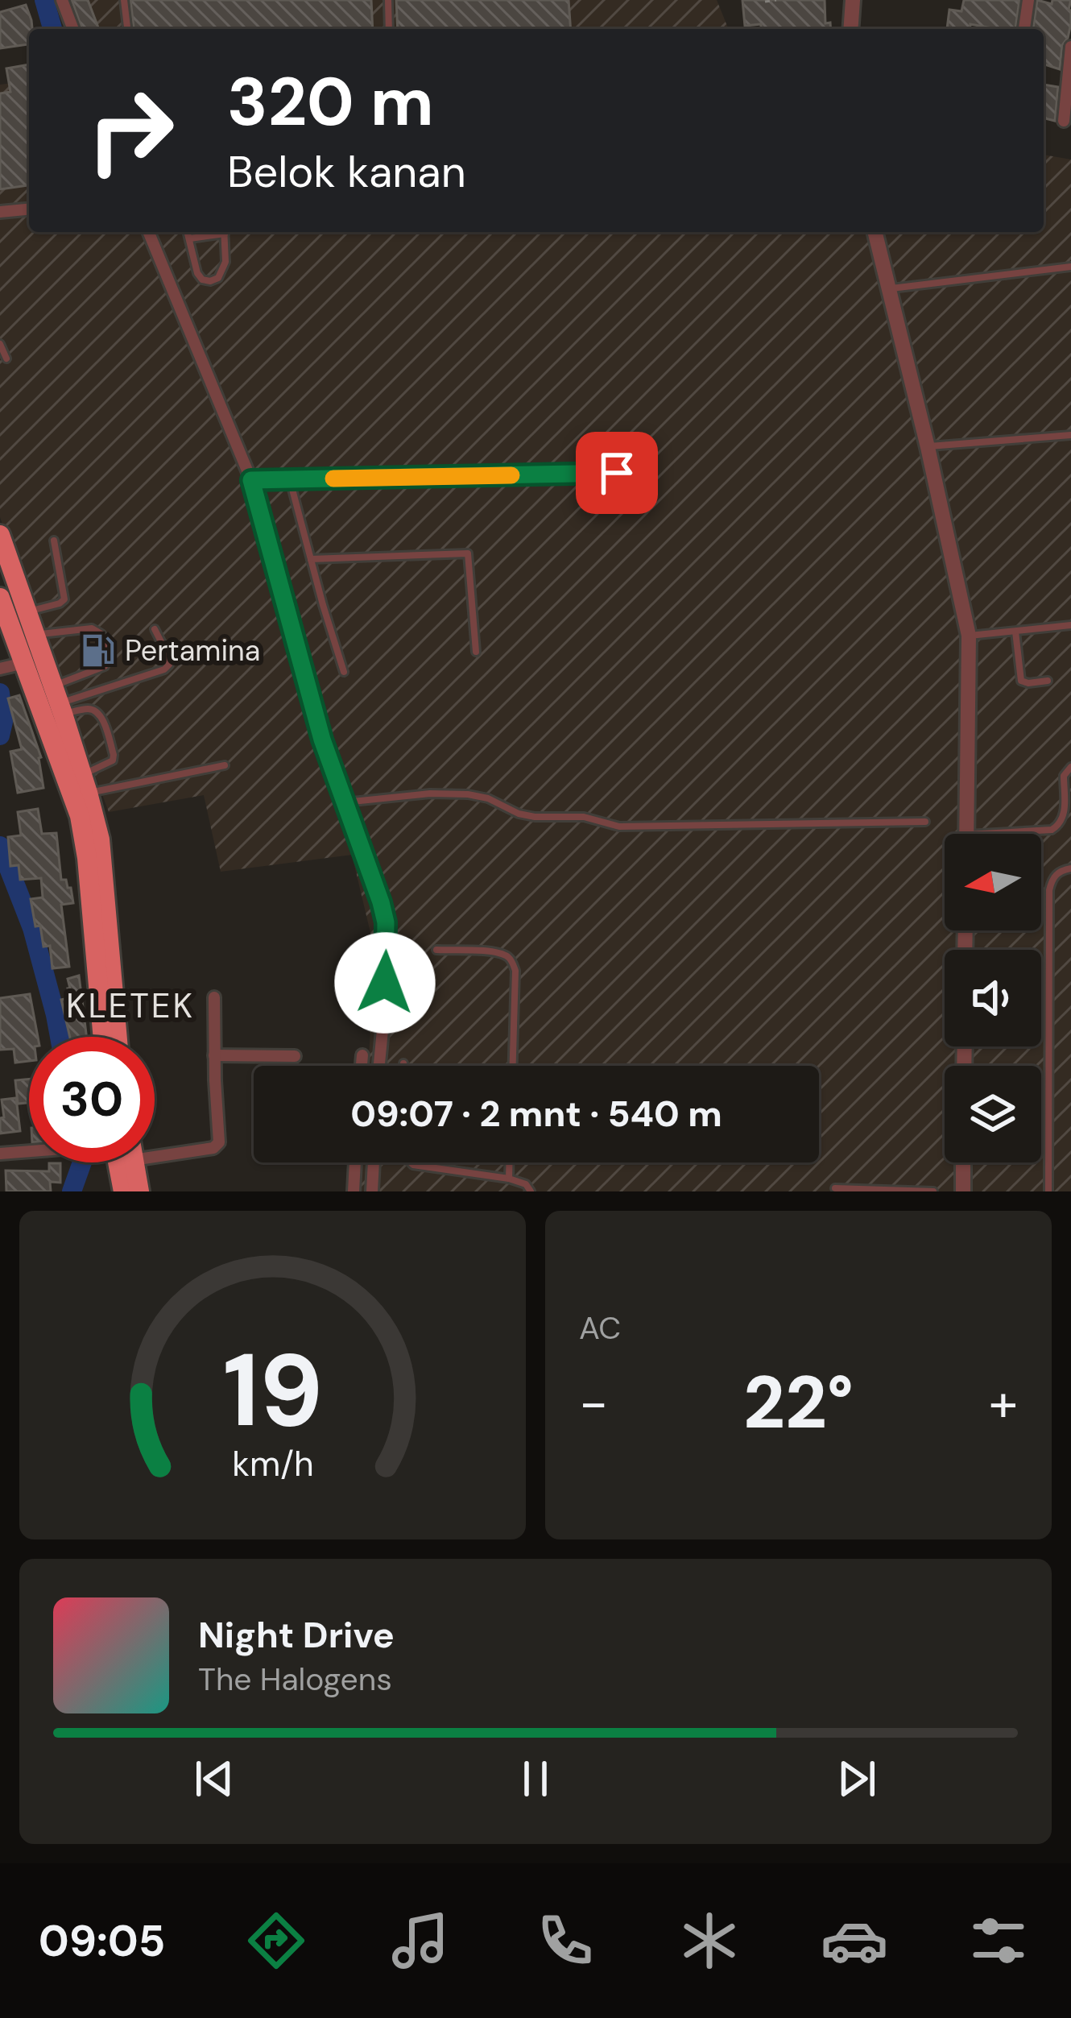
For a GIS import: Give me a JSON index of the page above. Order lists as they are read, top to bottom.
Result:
{
  "districts": ["KLETEK"],
  "places": {
    "fuel station": ["Pertamina"]
  },
  "north": "left",
  "page": {
    "turn": ["320 m", "Belok kanan"],
    "limit": "30",
    "trip": "09:07 · 2 mnt · 540 m",
    "tile": "AC",
    "heat": ["−", "22°", "+"],
    "song": ["Night Drive", "The Halogens"],
    "tabs": "09:05",
    "gauge": ["19", "km/h"]
  }
}
